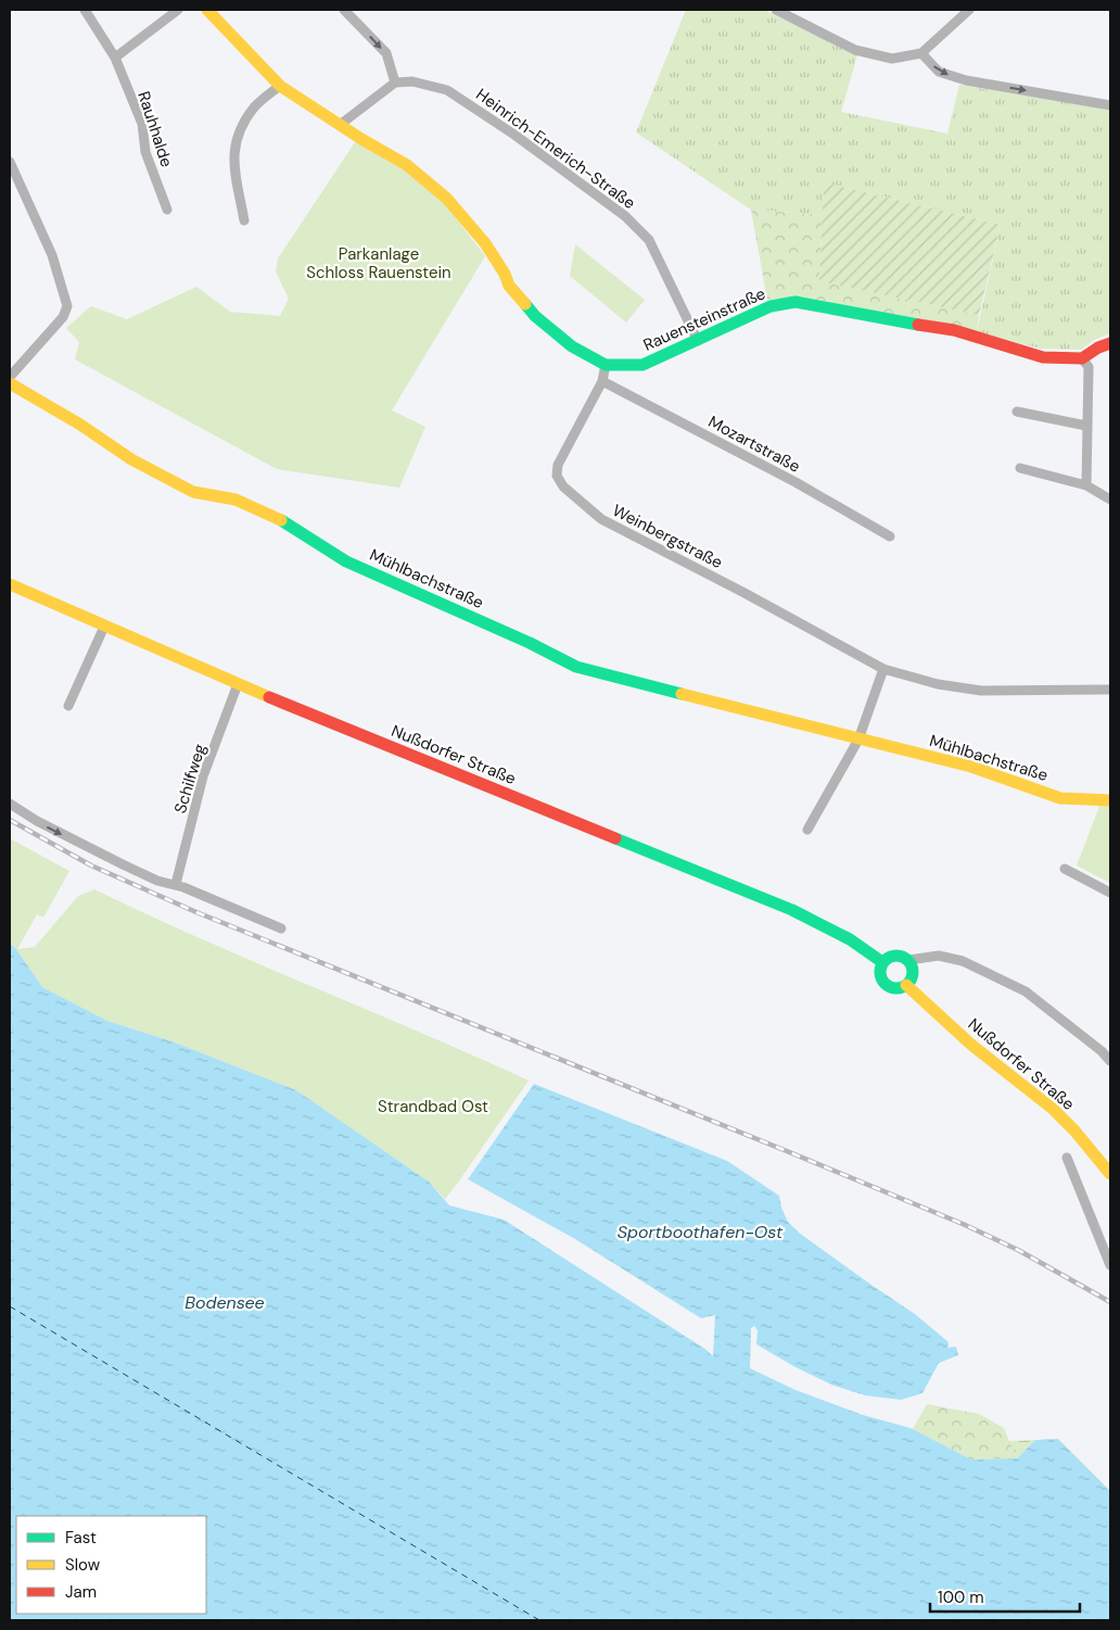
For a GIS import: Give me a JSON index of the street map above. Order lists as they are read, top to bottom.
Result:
{
  "streets": {
    "street": [
      "Rauhhalde",
      "Heinrich-Emerich-Straße",
      "Rauensteinstraße",
      "Mozartstraße",
      "Weinbergstraße",
      "Mühlbachstraße",
      "Nußdorfer Straße",
      "Schilfweg"
    ]
  },
  "crossings": [
    ["Heinrich-Emerich-Straße", "Rauensteinstraße"],
    ["Rauensteinstraße", "Weinbergstraße"],
    ["Mozartstraße", "Weinbergstraße"],
    ["Nußdorfer Straße", "Schilfweg"]
  ],
  "water": ["Sportboothafen-Ost", "Bodensee"],
  "parks": ["Parkanlage Schloss Rauenstein", "Strandbad Ost"],
  "legend": ["Fast", "Slow", "Jam"],
  "scale_bar": "100 m"
}
